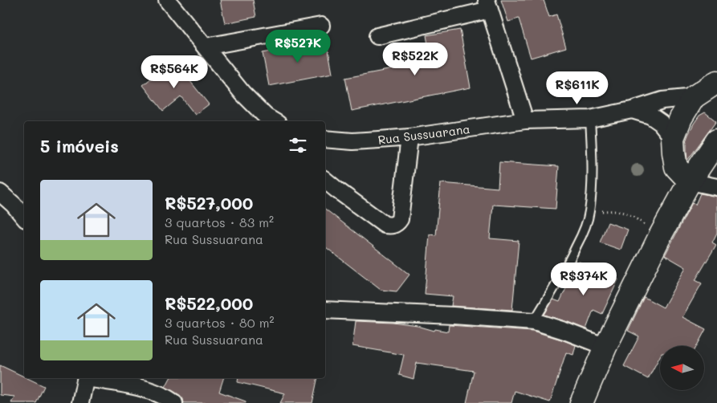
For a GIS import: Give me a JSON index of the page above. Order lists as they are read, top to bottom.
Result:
{
  "streets": {
    "main road": ["Rua Sussuarana"]
  },
  "north": "left",
  "page": {
    "price": [
      "R$527K",
      "R$522K",
      "R$564K",
      "R$611K",
      "R$374K"
    ],
    "heading": "5 imóveis",
    "list": [
      {
        "name": "R$527,000",
        "note": "3 quartos · 83 m² · Rua Sussuarana"
      },
      {
        "name": "R$522,000",
        "note": "3 quartos · 80 m² · Rua Sussuarana"
      }
    ]
  }
}
